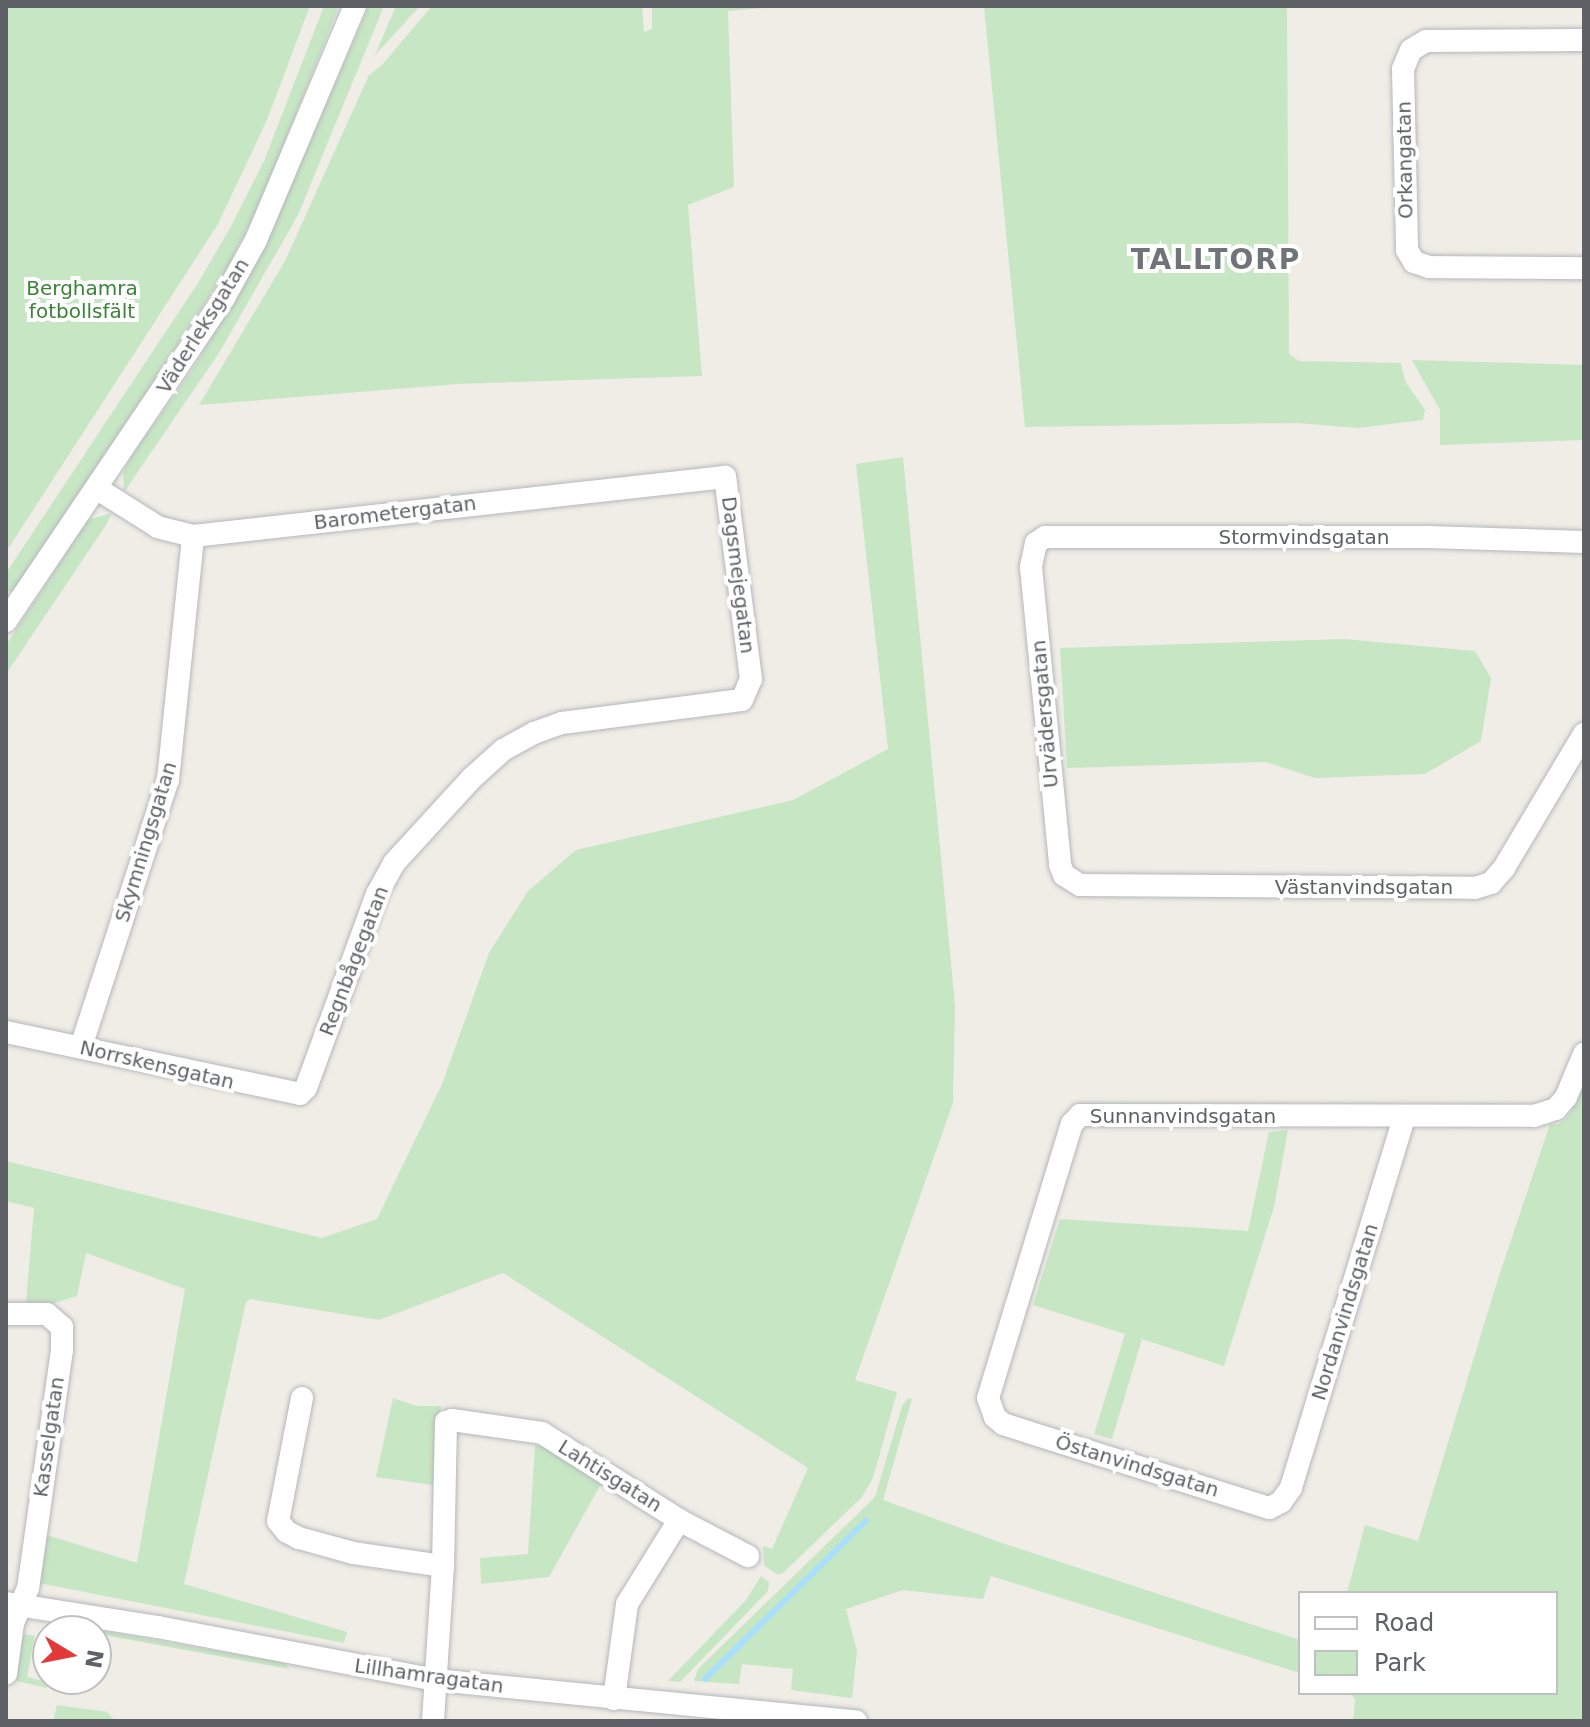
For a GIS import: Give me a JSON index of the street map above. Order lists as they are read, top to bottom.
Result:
{
  "streets": {
    "street": [
      "Orkangatan",
      "Väderleksgatan",
      "Barometergatan",
      "Stormvindsgatan",
      "Dagsmejegatan",
      "Urvädersgatan",
      "Skymningsgatan",
      "Västanvindsgatan",
      "Regnbågegatan",
      "Norrskensgatan",
      "Sunnanvindsgatan",
      "Nordanvindsgatan",
      "Kasselgatan",
      "Östanvindsgatan",
      "Lahtisgatan",
      "Lillhamragatan"
    ]
  },
  "crossings": [
    ["Väderleksgatan", "Barometergatan"],
    ["Barometergatan", "Dagsmejegatan"],
    ["Barometergatan", "Skymningsgatan"],
    ["Stormvindsgatan", "Urvädersgatan"],
    ["Dagsmejegatan", "Regnbågegatan"],
    ["Urvädersgatan", "Västanvindsgatan"],
    ["Skymningsgatan", "Norrskensgatan"],
    ["Regnbågegatan", "Norrskensgatan"],
    ["Sunnanvindsgatan", "Nordanvindsgatan"],
    ["Sunnanvindsgatan", "Östanvindsgatan"],
    ["Nordanvindsgatan", "Östanvindsgatan"],
    ["Kasselgatan", "Lillhamragatan"],
    ["Lahtisgatan", "Lillhamragatan"]
  ],
  "districts": ["TALLTORP"],
  "parks": ["Berghamra fotbollsfält"],
  "legend": ["Road", "Park"],
  "north": "right"
}
